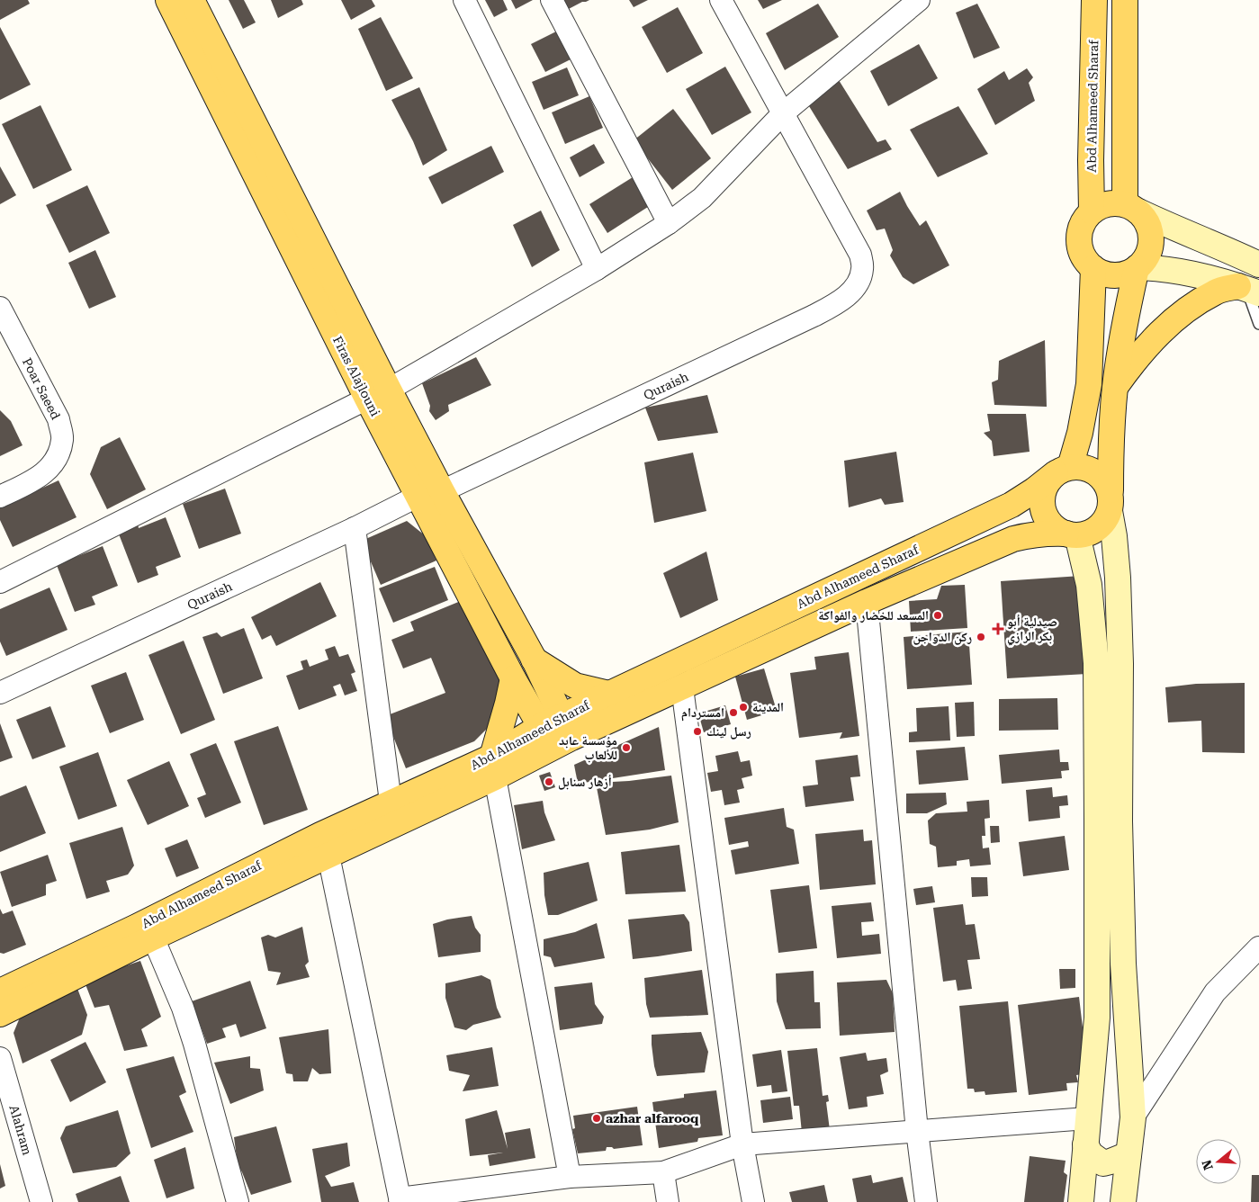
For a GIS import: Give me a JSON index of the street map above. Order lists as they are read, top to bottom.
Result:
{
  "streets": {
    "main road": ["Abd Alhameed Sharaf", "Firas Alajlouni"],
    "street": ["Quraish", "Poar Saeed", "Alahram"]
  },
  "crossings": [
    ["Abd Alhameed Sharaf", "Firas Alajlouni"],
    ["Firas Alajlouni", "Quraish"]
  ],
  "places": {
    "other": [
      "المسعد للخضار والفواكة",
      "ركن الدواجن",
      "المدينة",
      "امستردام",
      "رسل لينك",
      "مؤسسة عابد للألعاب",
      "أزهار سنابل",
      "azhar alfarooq"
    ],
    "health": ["صيدلية أبو بكر الرازي"]
  },
  "north": "left"
}
